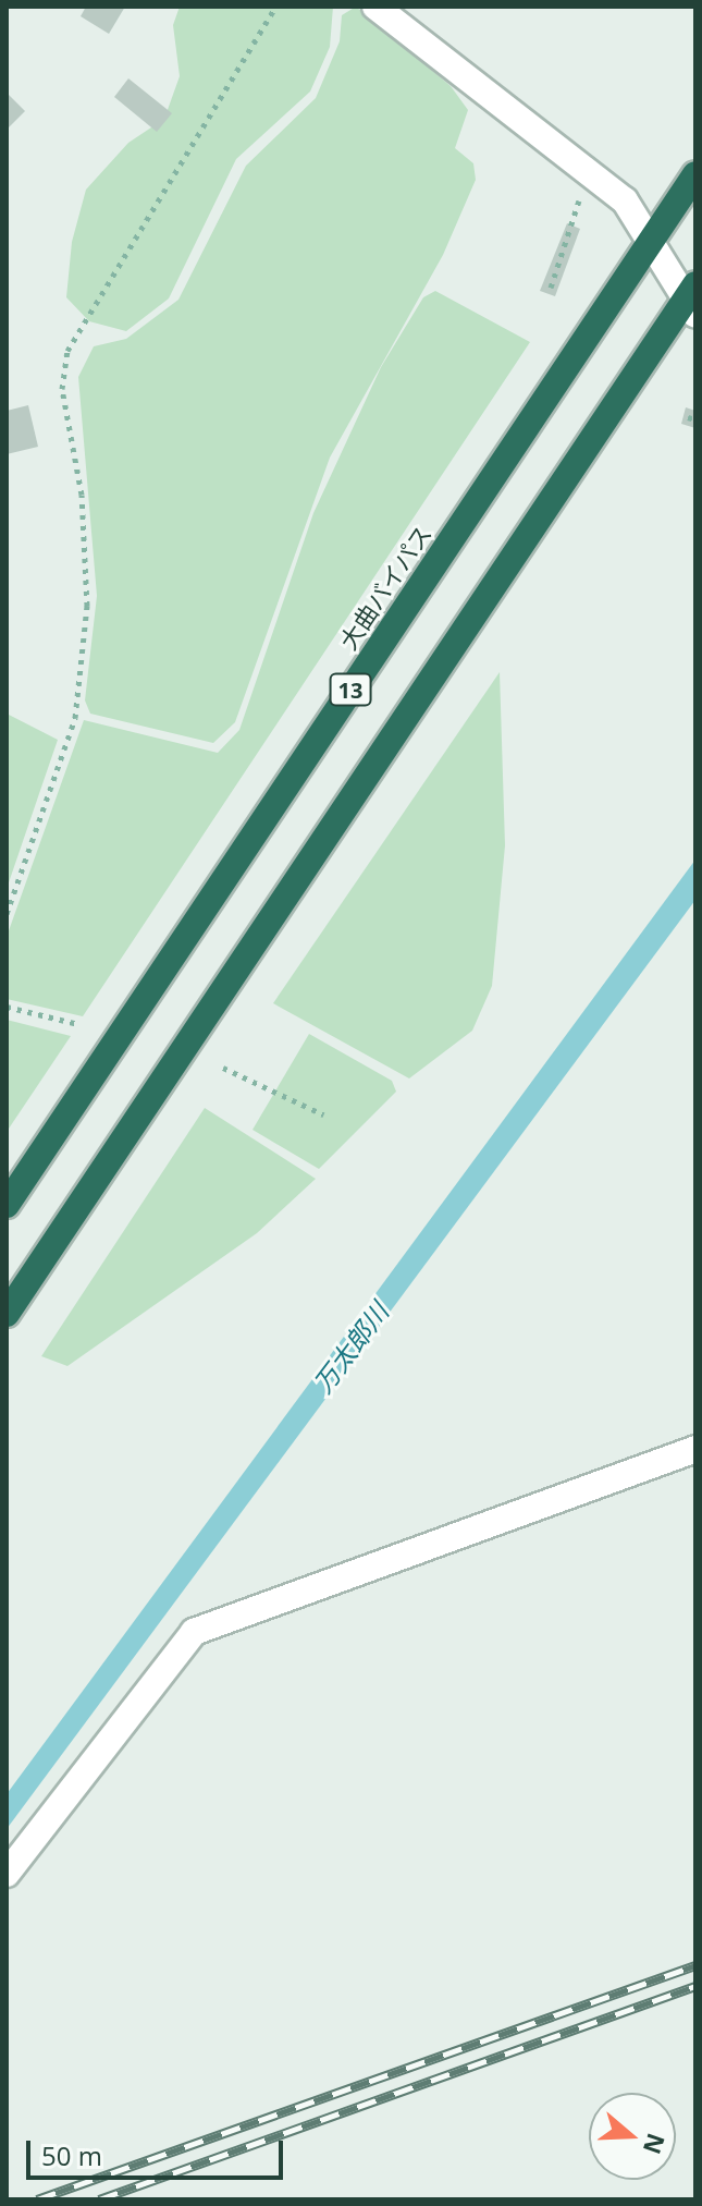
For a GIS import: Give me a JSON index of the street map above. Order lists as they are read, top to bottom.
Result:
{
  "streets": {
    "highway": ["大曲バイパス", "13"]
  },
  "water": ["万太郎川"],
  "scale_bar": "50 m",
  "north": "right"
}
